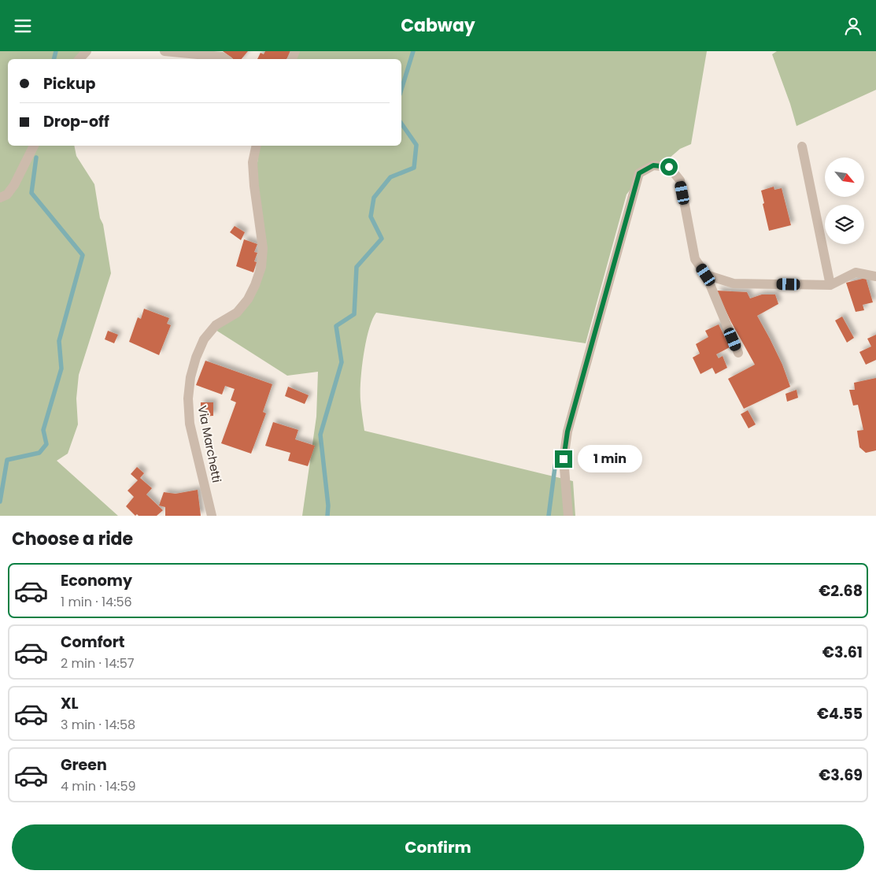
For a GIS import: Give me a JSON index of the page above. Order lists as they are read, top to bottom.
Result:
{
  "streets": {
    "street": ["Via Marchetti"]
  },
  "north": "bottom right",
  "page": {
    "header": "Cabway",
    "banner": ["Pickup", "Drop-off"],
    "bubble": "1 min",
    "heading": "Choose a ride",
    "list": [
      {
        "name": "Economy",
        "note": "1 min · 14:56",
        "value": "€2.68"
      },
      {
        "name": "Comfort",
        "note": "2 min · 14:57",
        "value": "€3.61"
      },
      {
        "name": "XL",
        "note": "3 min · 14:58",
        "value": "€4.55"
      },
      {
        "name": "Green",
        "note": "4 min · 14:59",
        "value": "€3.69"
      }
    ],
    "buttons": "Confirm"
  }
}
